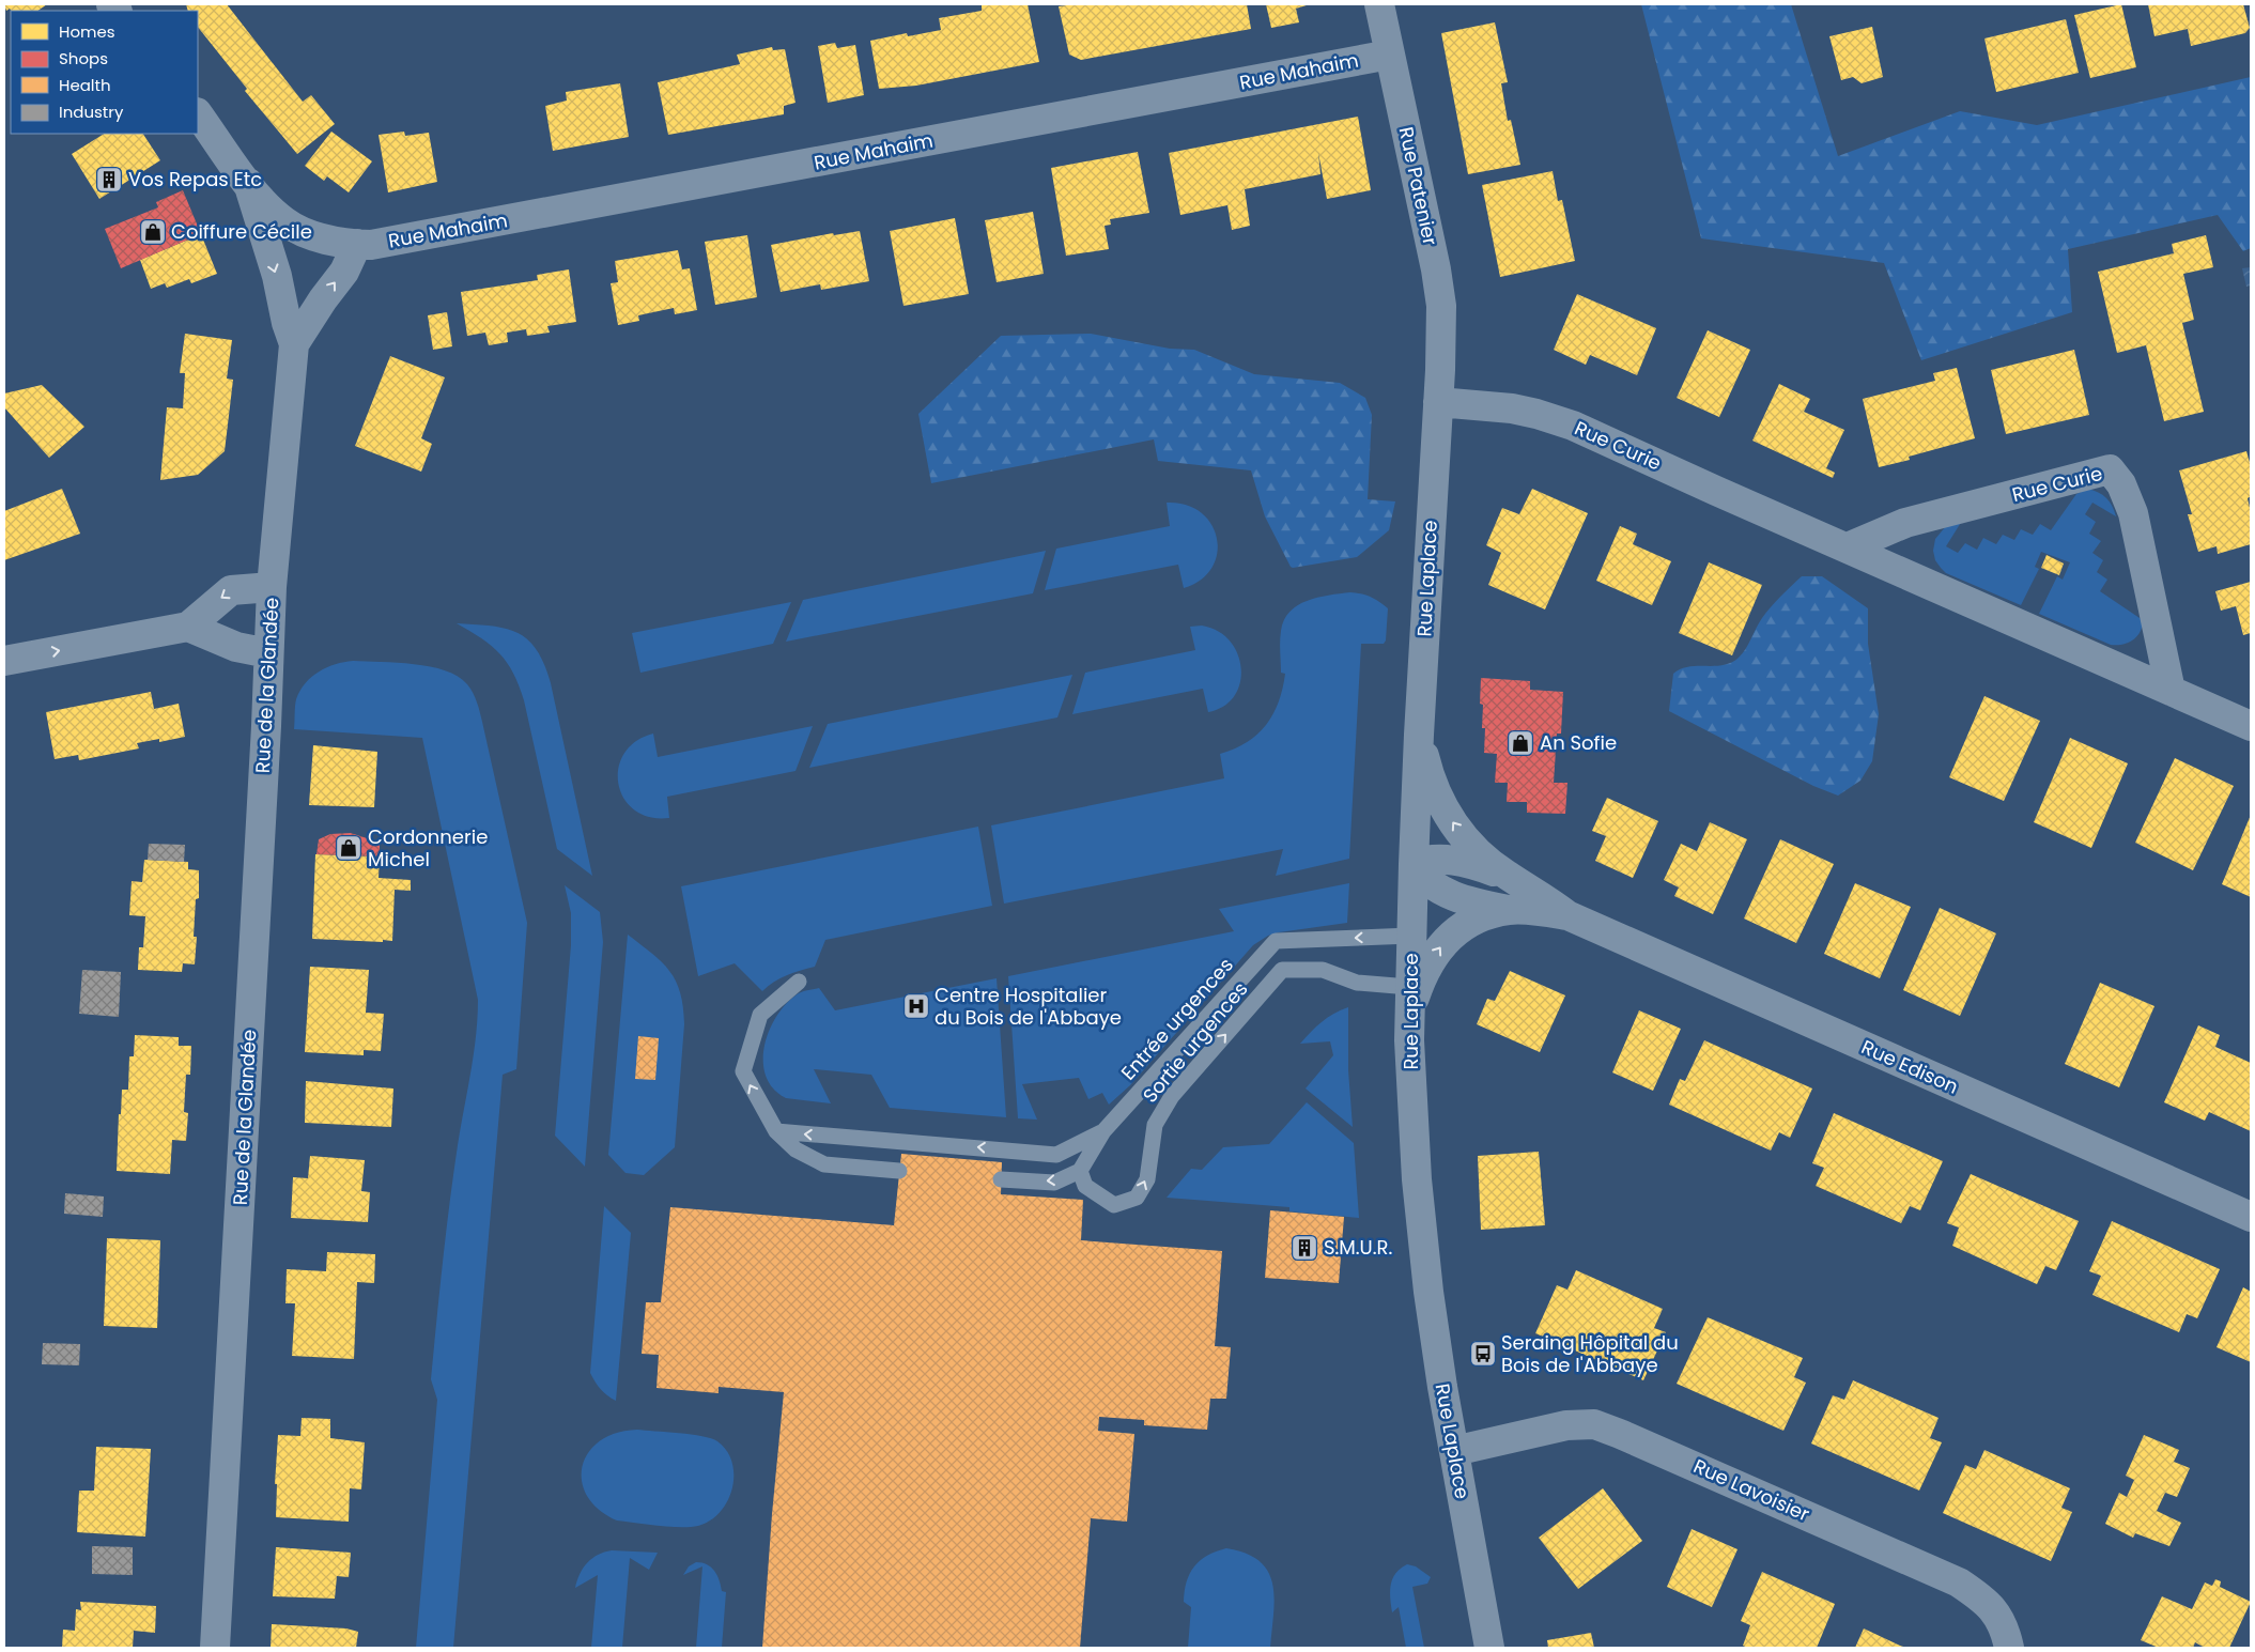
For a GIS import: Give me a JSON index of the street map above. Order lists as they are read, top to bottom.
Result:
{
  "streets": {
    "street": [
      "Rue Mahaim",
      "Rue Patenier",
      "Rue Curie",
      "Rue Laplace",
      "Rue de la Glandée",
      "Rue Edison",
      "Rue Lavoisier"
    ],
    "lane": ["Entrée urgences", "Sortie urgences"]
  },
  "crossings": [
    ["Rue Mahaim", "Rue Patenier"],
    ["Rue Mahaim", "Rue de la Glandée"],
    ["Rue Patenier", "Rue Laplace"],
    ["Rue Curie", "Rue Laplace"],
    ["Rue Laplace", "Entrée urgences"],
    ["Rue Laplace", "Sortie urgences"],
    ["Rue Laplace", "Rue Edison"],
    ["Rue Laplace", "Rue Lavoisier"],
    ["Entrée urgences", "Sortie urgences"],
    ["Sortie urgences", "Rue Edison"]
  ],
  "one_way": ["Entrée urgences"],
  "places": {
    "building": ["Vos Repas Etc", "S.M.U.R."],
    "shop": ["Coiffure Cécile", "An Sofie", "Cordonnerie Michel"],
    "hospital": ["Centre Hospitalier du Bois de l'Abbaye"],
    "bus stop": ["Seraing Hôpital du Bois de l'Abbaye"]
  },
  "legend": [
    "Homes",
    "Shops",
    "Health",
    "Industry"
  ]
}
